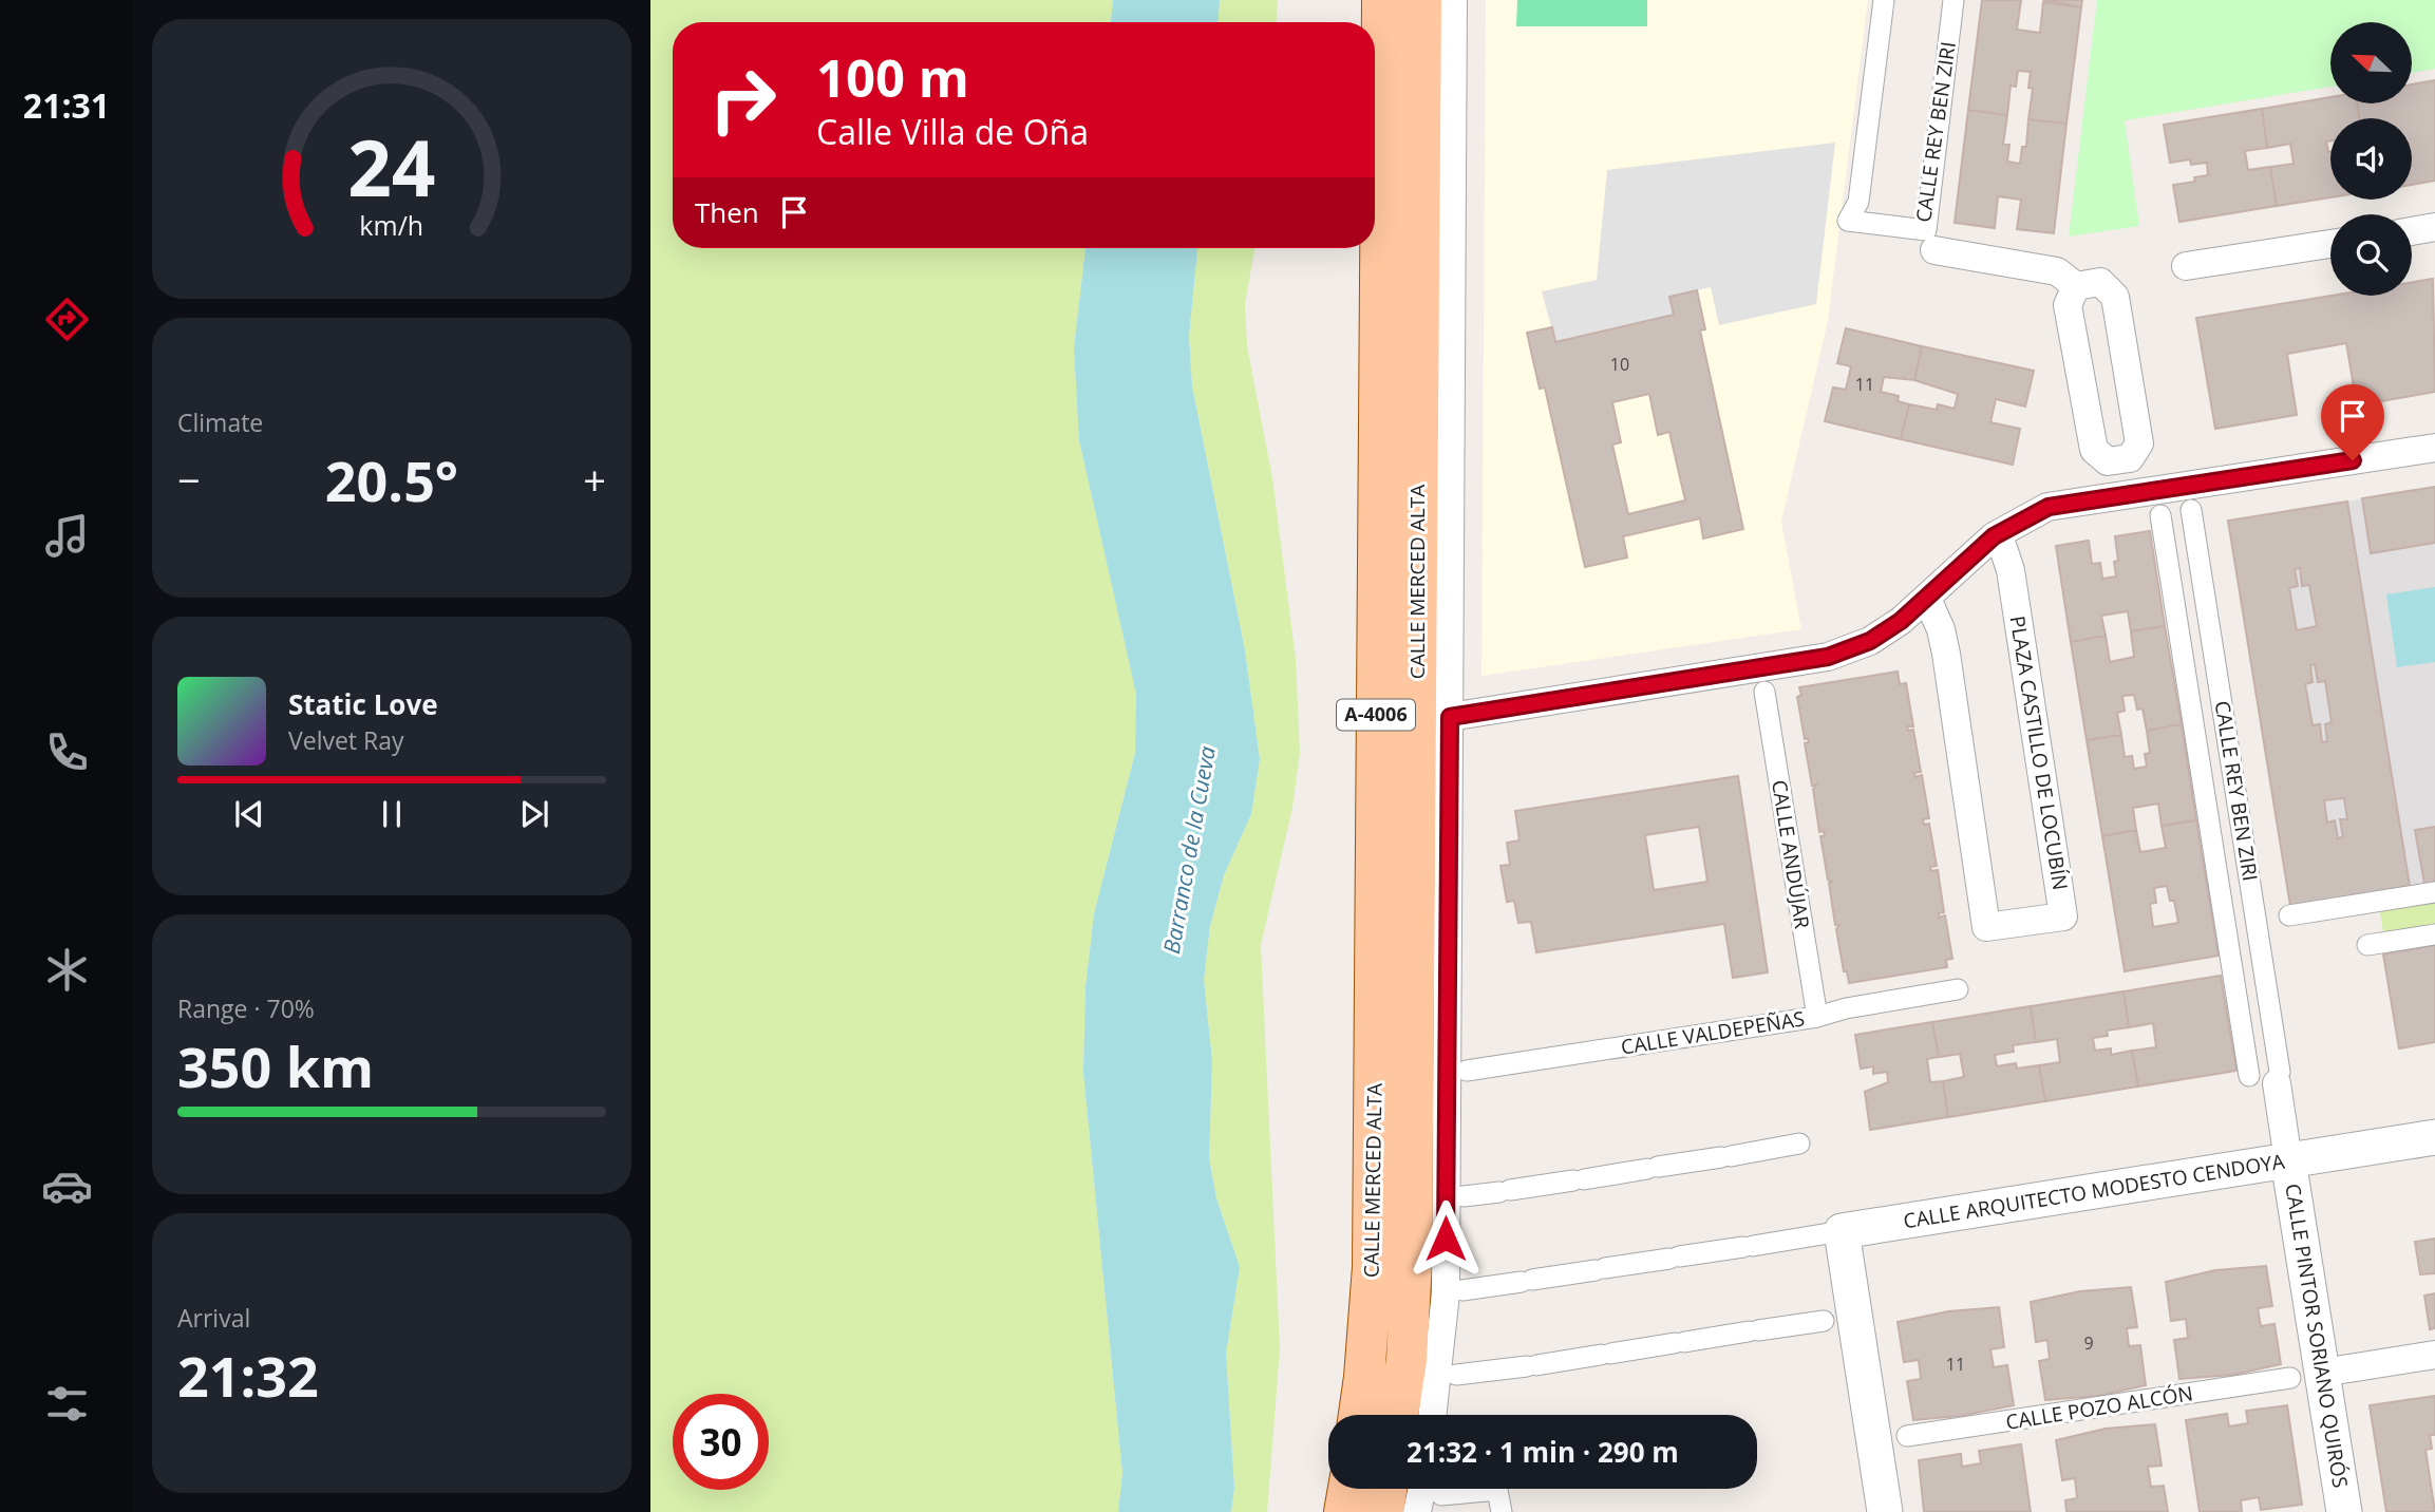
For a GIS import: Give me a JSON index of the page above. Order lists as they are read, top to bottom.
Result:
{
  "streets": {
    "main road": ["CALLE MERCED ALTA", "A-4006"],
    "street": [
      "CALLE REY BEN ZIRI",
      "PLAZA CASTILLO DE LOCUBÍN",
      "CALLE ANDÚJAR",
      "CALLE VALDEPEÑAS",
      "CALLE ARQUITECTO MODESTO CENDOYA",
      "CALLE PINTOR SORIANO QUIRÓS",
      "CALLE POZO ALCÓN"
    ]
  },
  "crossings": [
    ["CALLE REY BEN ZIRI", "CALLE ARQUITECTO MODESTO CENDOYA"],
    ["CALLE REY BEN ZIRI", "CALLE PINTOR SORIANO QUIRÓS"],
    ["CALLE ANDÚJAR", "CALLE VALDEPEÑAS"],
    ["CALLE ARQUITECTO MODESTO CENDOYA", "CALLE PINTOR SORIANO QUIRÓS"],
    ["CALLE PINTOR SORIANO QUIRÓS", "CALLE POZO ALCÓN"]
  ],
  "water": ["Barranco de la Cueva"],
  "house_numbers": [
    "10",
    "11",
    "9",
    "11"
  ],
  "north": "top left",
  "page": {
    "tabs": "21:31",
    "turn": ["100 m", "Calle Villa de Oña"],
    "then": "Then",
    "tile": [
      "Climate",
      ["Range · 70%", "350 km"],
      ["Arrival", "21:32"]
    ],
    "heat": ["−", "20.5°", "+"],
    "song": ["Static Love", "Velvet Ray"],
    "limit": "30",
    "trip": "21:32 · 1 min · 290 m",
    "gauge": ["24", "km/h"]
  }
}
